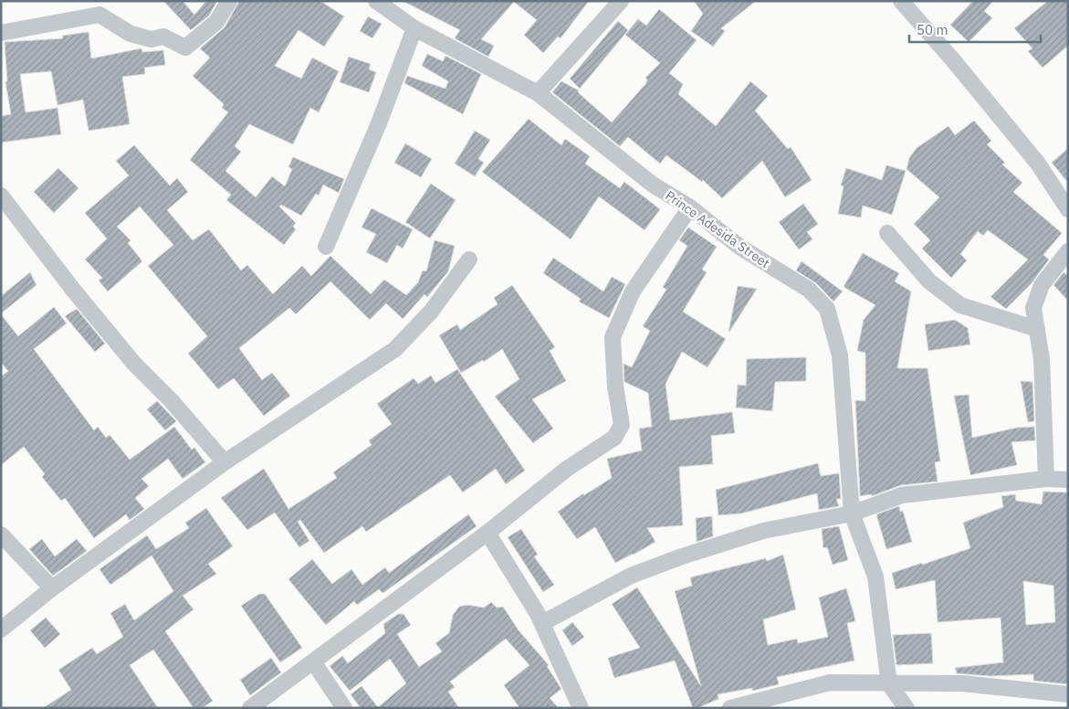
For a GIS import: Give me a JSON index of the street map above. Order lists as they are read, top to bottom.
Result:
{
  "streets": {
    "street": ["Prince Adesida Street"]
  },
  "scale_bar": "50 m"
}
